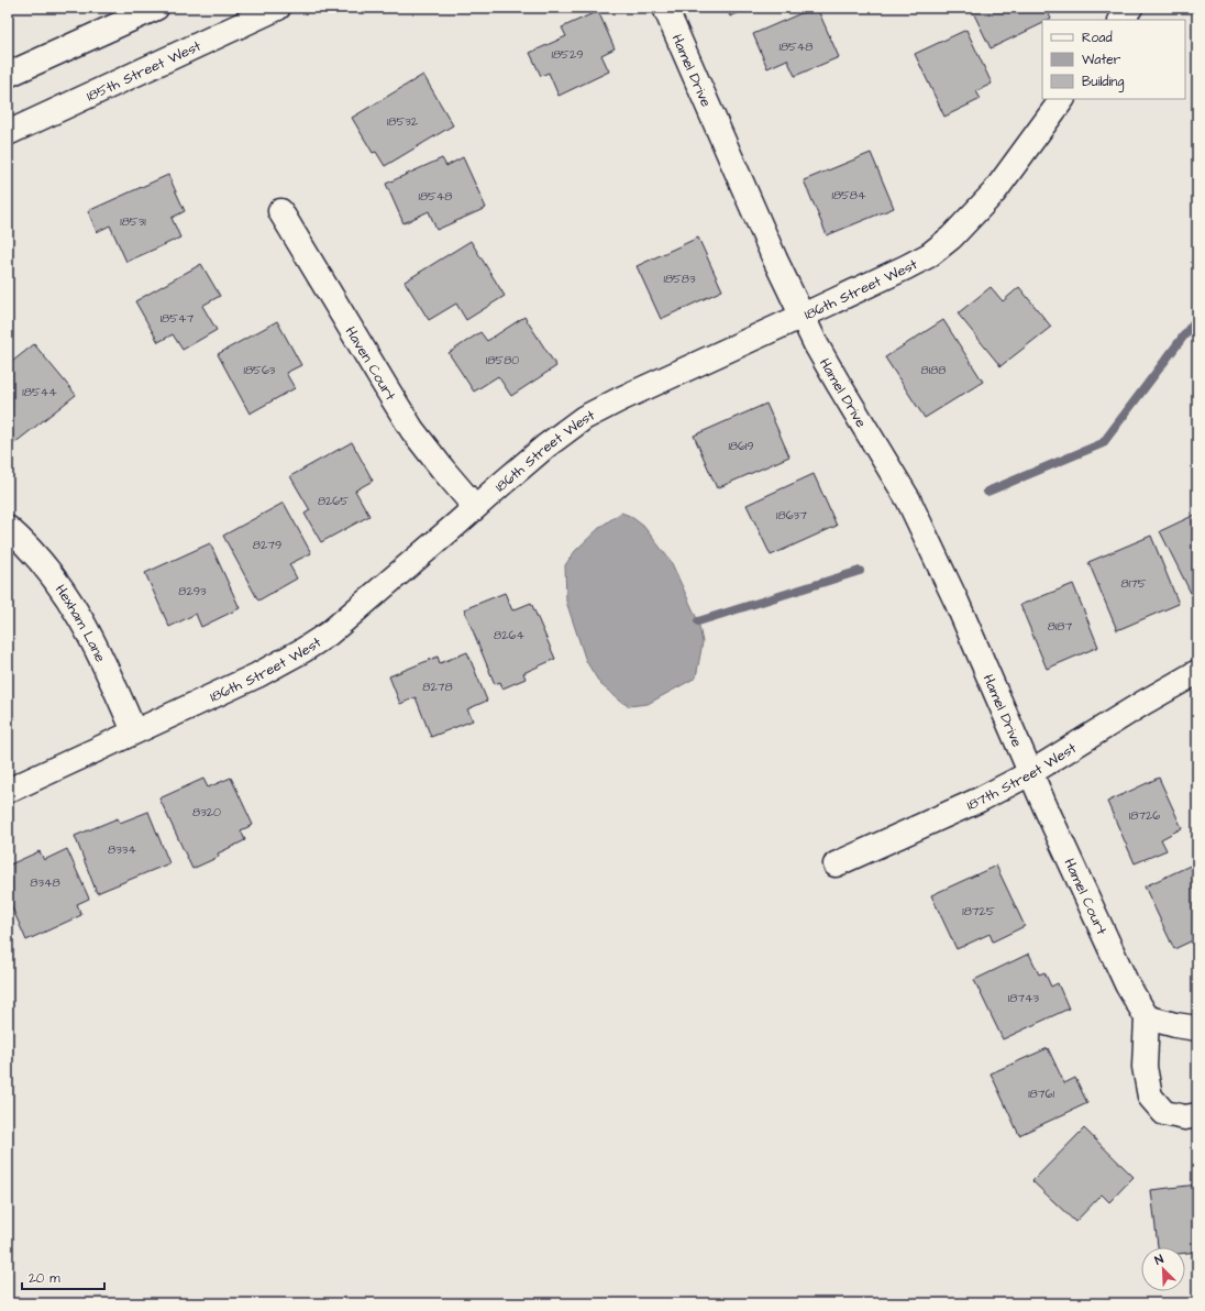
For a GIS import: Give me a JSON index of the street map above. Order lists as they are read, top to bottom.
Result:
{
  "streets": {
    "street": [
      "185th Street West",
      "Hamel Drive",
      "186th Street West",
      "Haven Court",
      "Hexham Lane",
      "187th Street West",
      "Hamel Court"
    ]
  },
  "crossings": [
    ["Hamel Drive", "186th Street West"],
    ["Hamel Drive", "187th Street West"],
    ["Hamel Drive", "Hamel Court"],
    ["186th Street West", "Haven Court"],
    ["186th Street West", "Hexham Lane"],
    ["187th Street West", "Hamel Court"]
  ],
  "house_numbers": [
    "18548",
    "18529",
    "18532",
    "18584",
    "18548",
    "18531",
    "18583",
    "18547",
    "18580",
    "18563",
    "8188",
    "18544",
    "18619",
    "8265",
    "18637",
    "8279",
    "8175",
    "8293",
    "8187",
    "8264",
    "8278",
    "8320",
    "18726",
    "8334",
    "8348",
    "18725",
    "18743",
    "18761"
  ],
  "legend": ["Road", "Water", "Building"],
  "scale_bar": "20 m",
  "north": "top left"
}
